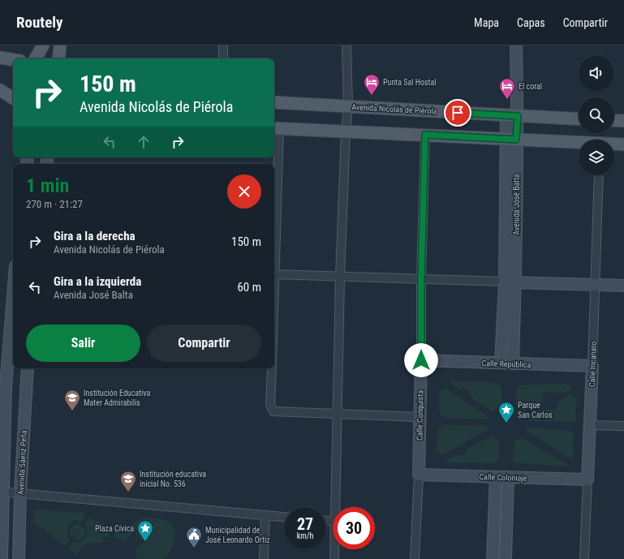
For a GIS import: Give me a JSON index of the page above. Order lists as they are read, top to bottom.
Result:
{
  "streets": {
    "main road": ["Avenida Nicolás de Piérola"],
    "street": [
      "Avenida José Balta",
      "Calle República",
      "Calle Incanato",
      "Calle Conquista",
      "Avenida Sáenz Peña",
      "Calle Coloniaje"
    ]
  },
  "crossings": [
    ["Avenida Nicolás de Piérola", "Avenida José Balta"],
    ["Avenida José Balta", "Calle República"],
    ["Calle República", "Calle Incanato"],
    ["Calle República", "Calle Conquista"],
    ["Calle Incanato", "Calle Coloniaje"],
    ["Calle Conquista", "Calle Coloniaje"]
  ],
  "places": {
    "hotel": ["Punta Sal Hostal", "El coral"],
    "school or university": ["Institución Educativa Mater Admirabilis", "Institución educativa inicial No. 536"],
    "place": ["Parque San Carlos", "Plaza Cívica"],
    "public building": ["Municipalidad de José Leonardo Ortiz"]
  },
  "page": {
    "header": "Routely",
    "nav": ["Mapa", "Capas", "Compartir"],
    "turn": ["150 m", "Avenida Nicolás de Piérola"],
    "heading": ["1 min", "270 m · 21:27"],
    "list": [
      {
        "name": "Gira a la derecha",
        "note": "Avenida Nicolás de Piérola",
        "value": "150 m"
      },
      {
        "name": "Gira a la izquierda",
        "note": "Avenida José Balta",
        "value": "60 m"
      }
    ],
    "buttons": ["Salir", "Compartir"],
    "speed": "27 km/h",
    "limit": "30"
  }
}
